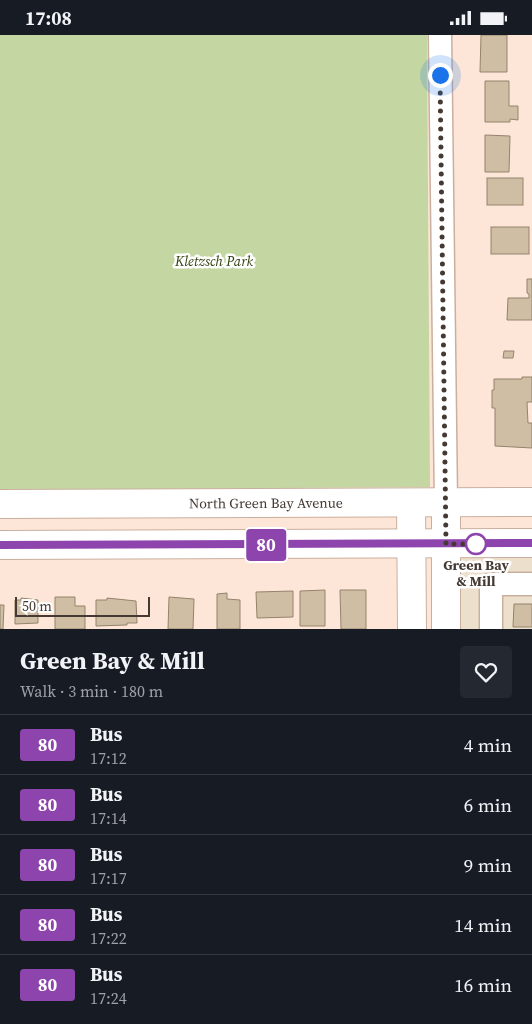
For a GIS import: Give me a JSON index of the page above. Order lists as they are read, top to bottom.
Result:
{
  "streets": {
    "main road": ["North Green Bay Avenue"]
  },
  "parks": ["Kletzsch Park"],
  "places": ["Green Bay & Mill"],
  "lines": ["bus line 80"],
  "scale_bar": "50 m",
  "page": {
    "status": "17:08",
    "on_map": "80",
    "scale": "50 m",
    "heading": ["Green Bay & Mill", "Walk · 3 min · 180 m"],
    "list": [
      {
        "mark": "80",
        "name": "Bus",
        "note": "17:12",
        "value": "4 min"
      },
      {
        "mark": "80",
        "name": "Bus",
        "note": "17:14",
        "value": "6 min"
      },
      {
        "mark": "80",
        "name": "Bus",
        "note": "17:17",
        "value": "9 min"
      },
      {
        "mark": "80",
        "name": "Bus",
        "note": "17:22",
        "value": "14 min"
      },
      {
        "mark": "80",
        "name": "Bus",
        "note": "17:24",
        "value": "16 min"
      }
    ]
  }
}
